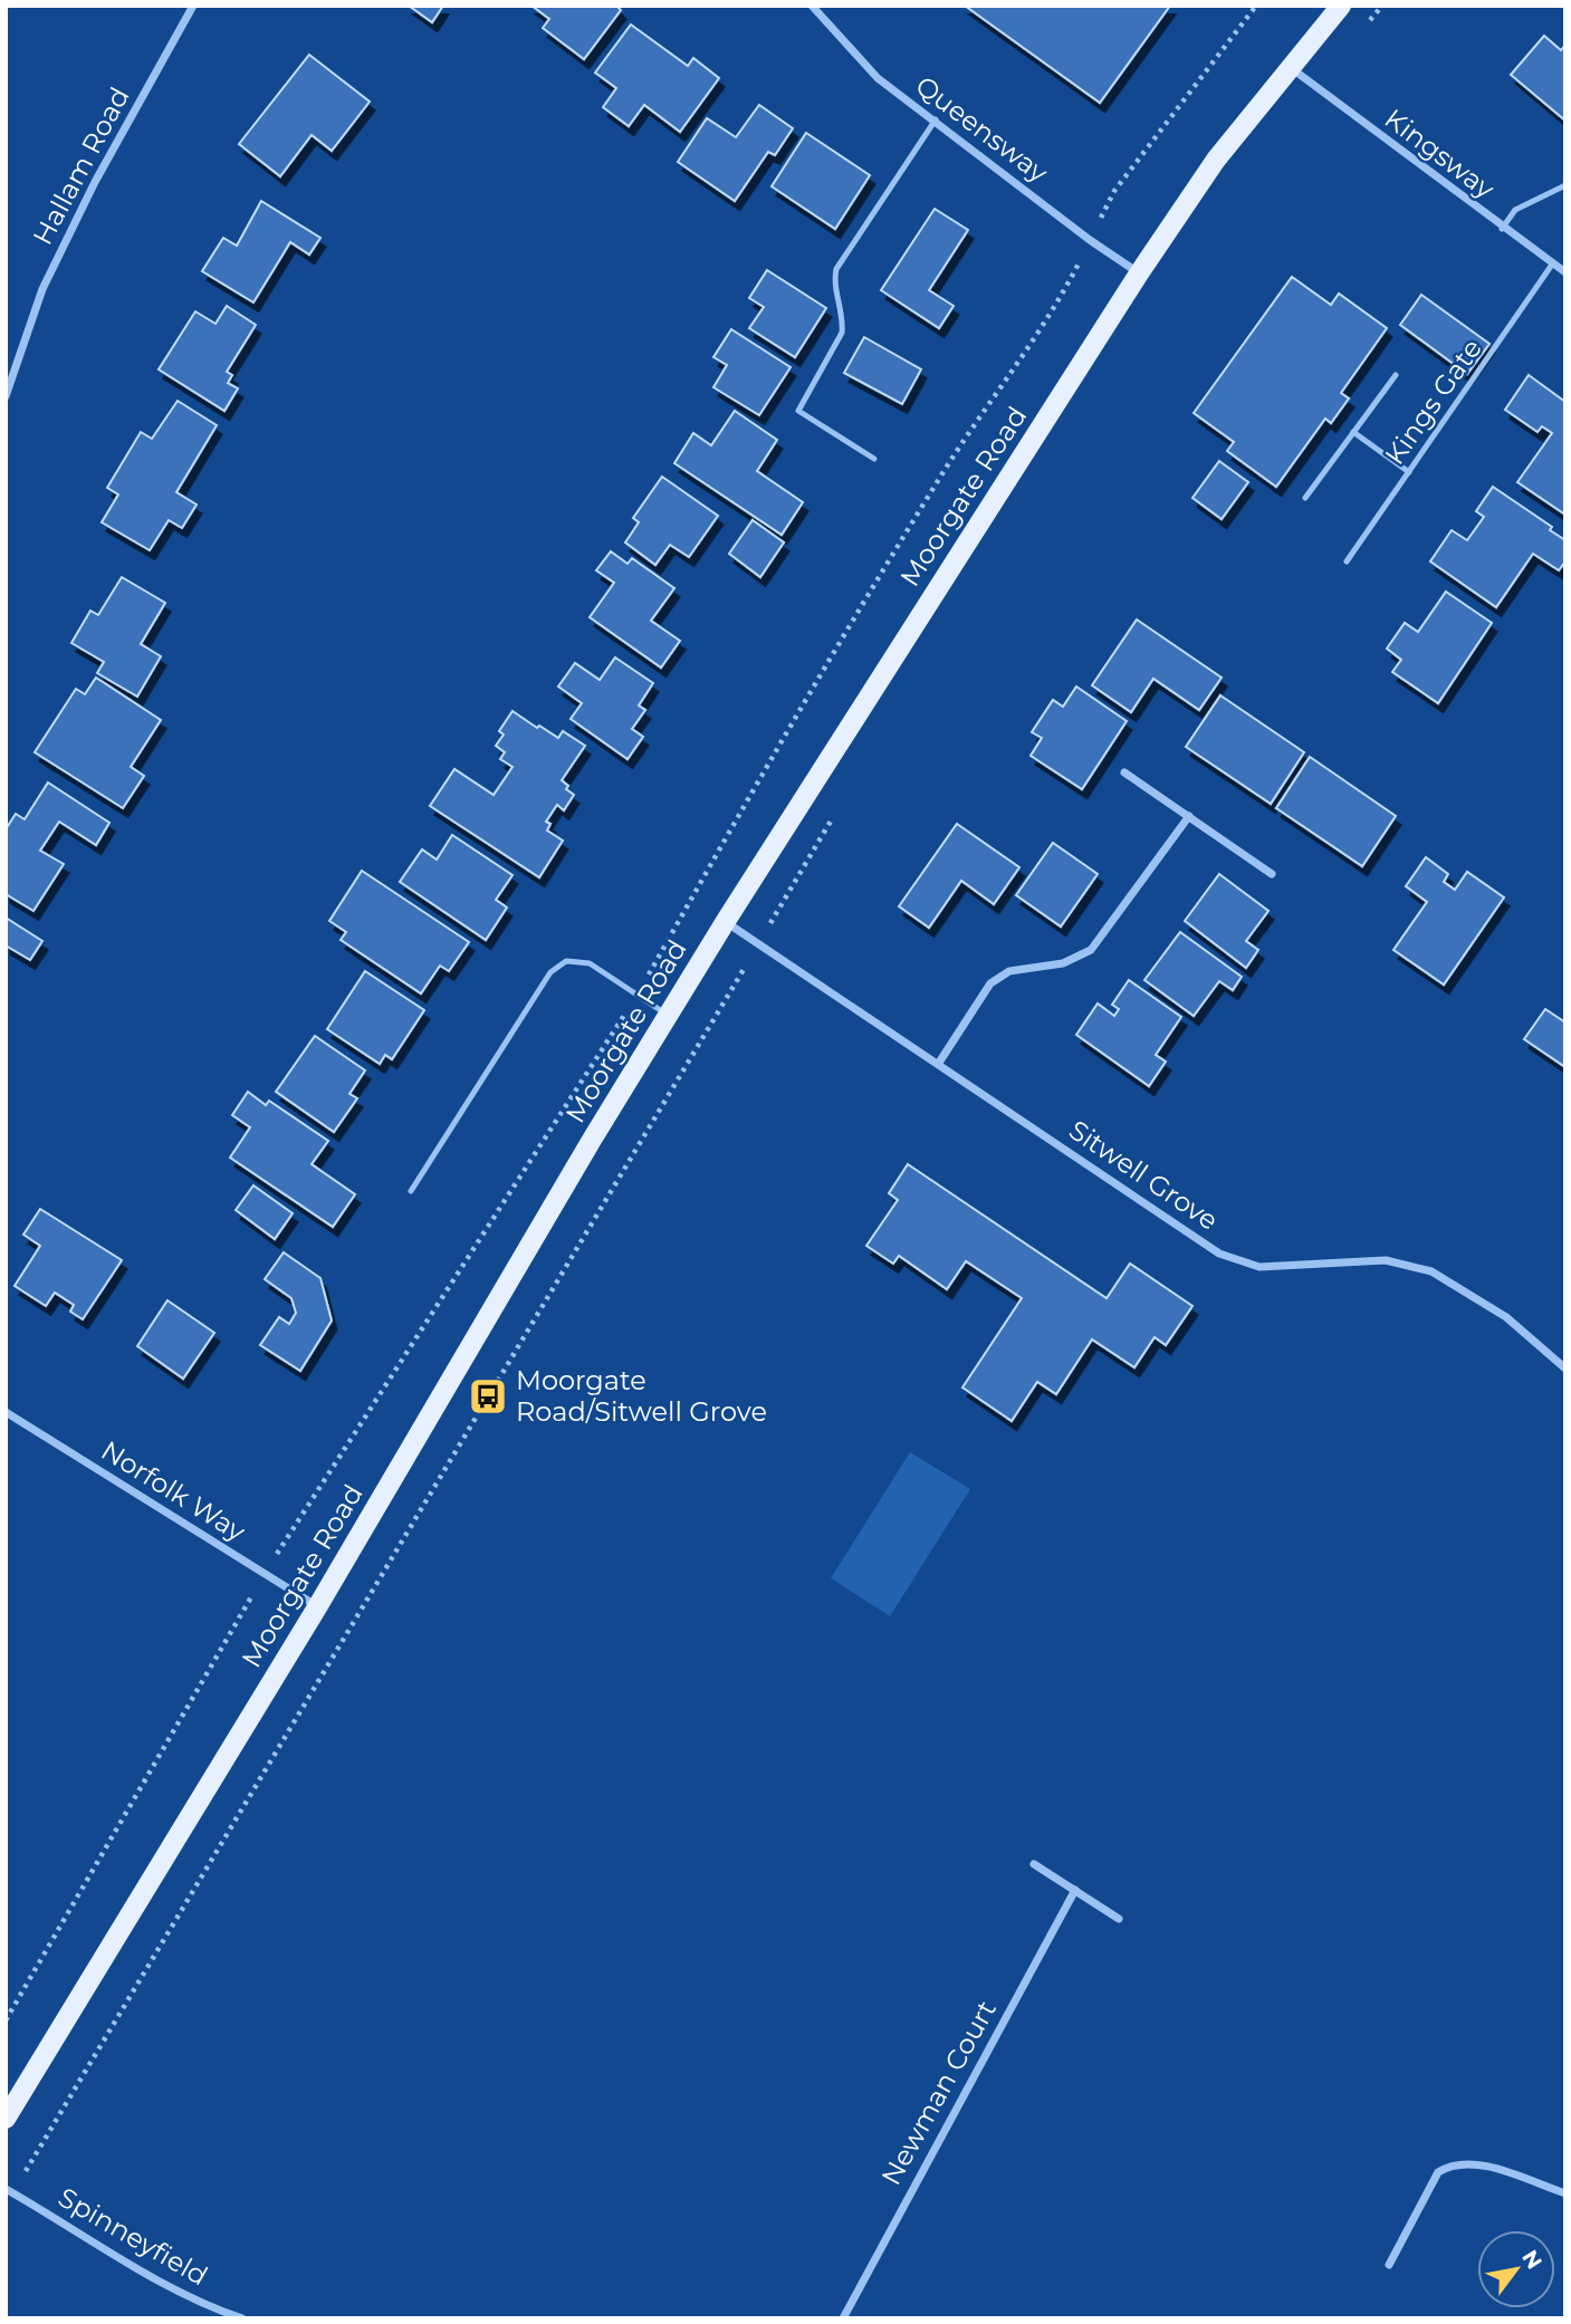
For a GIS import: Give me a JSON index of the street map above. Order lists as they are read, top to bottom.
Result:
{
  "streets": {
    "main road": ["Moorgate Road"],
    "street": [
      "Queensway",
      "Kingsway",
      "Hallam Road",
      "Sitwell Grove",
      "Norfolk Way",
      "Newman Court",
      "Spinneyfield"
    ],
    "lane": ["Kings Gate"]
  },
  "crossings": [
    ["Queensway", "Moorgate Road"],
    ["Kingsway", "Kings Gate"],
    ["Kingsway", "Moorgate Road"],
    ["Moorgate Road", "Sitwell Grove"],
    ["Moorgate Road", "Norfolk Way"]
  ],
  "places": {
    "bus stop": ["Moorgate Road/Sitwell Grove"]
  },
  "north": "top right"
}
